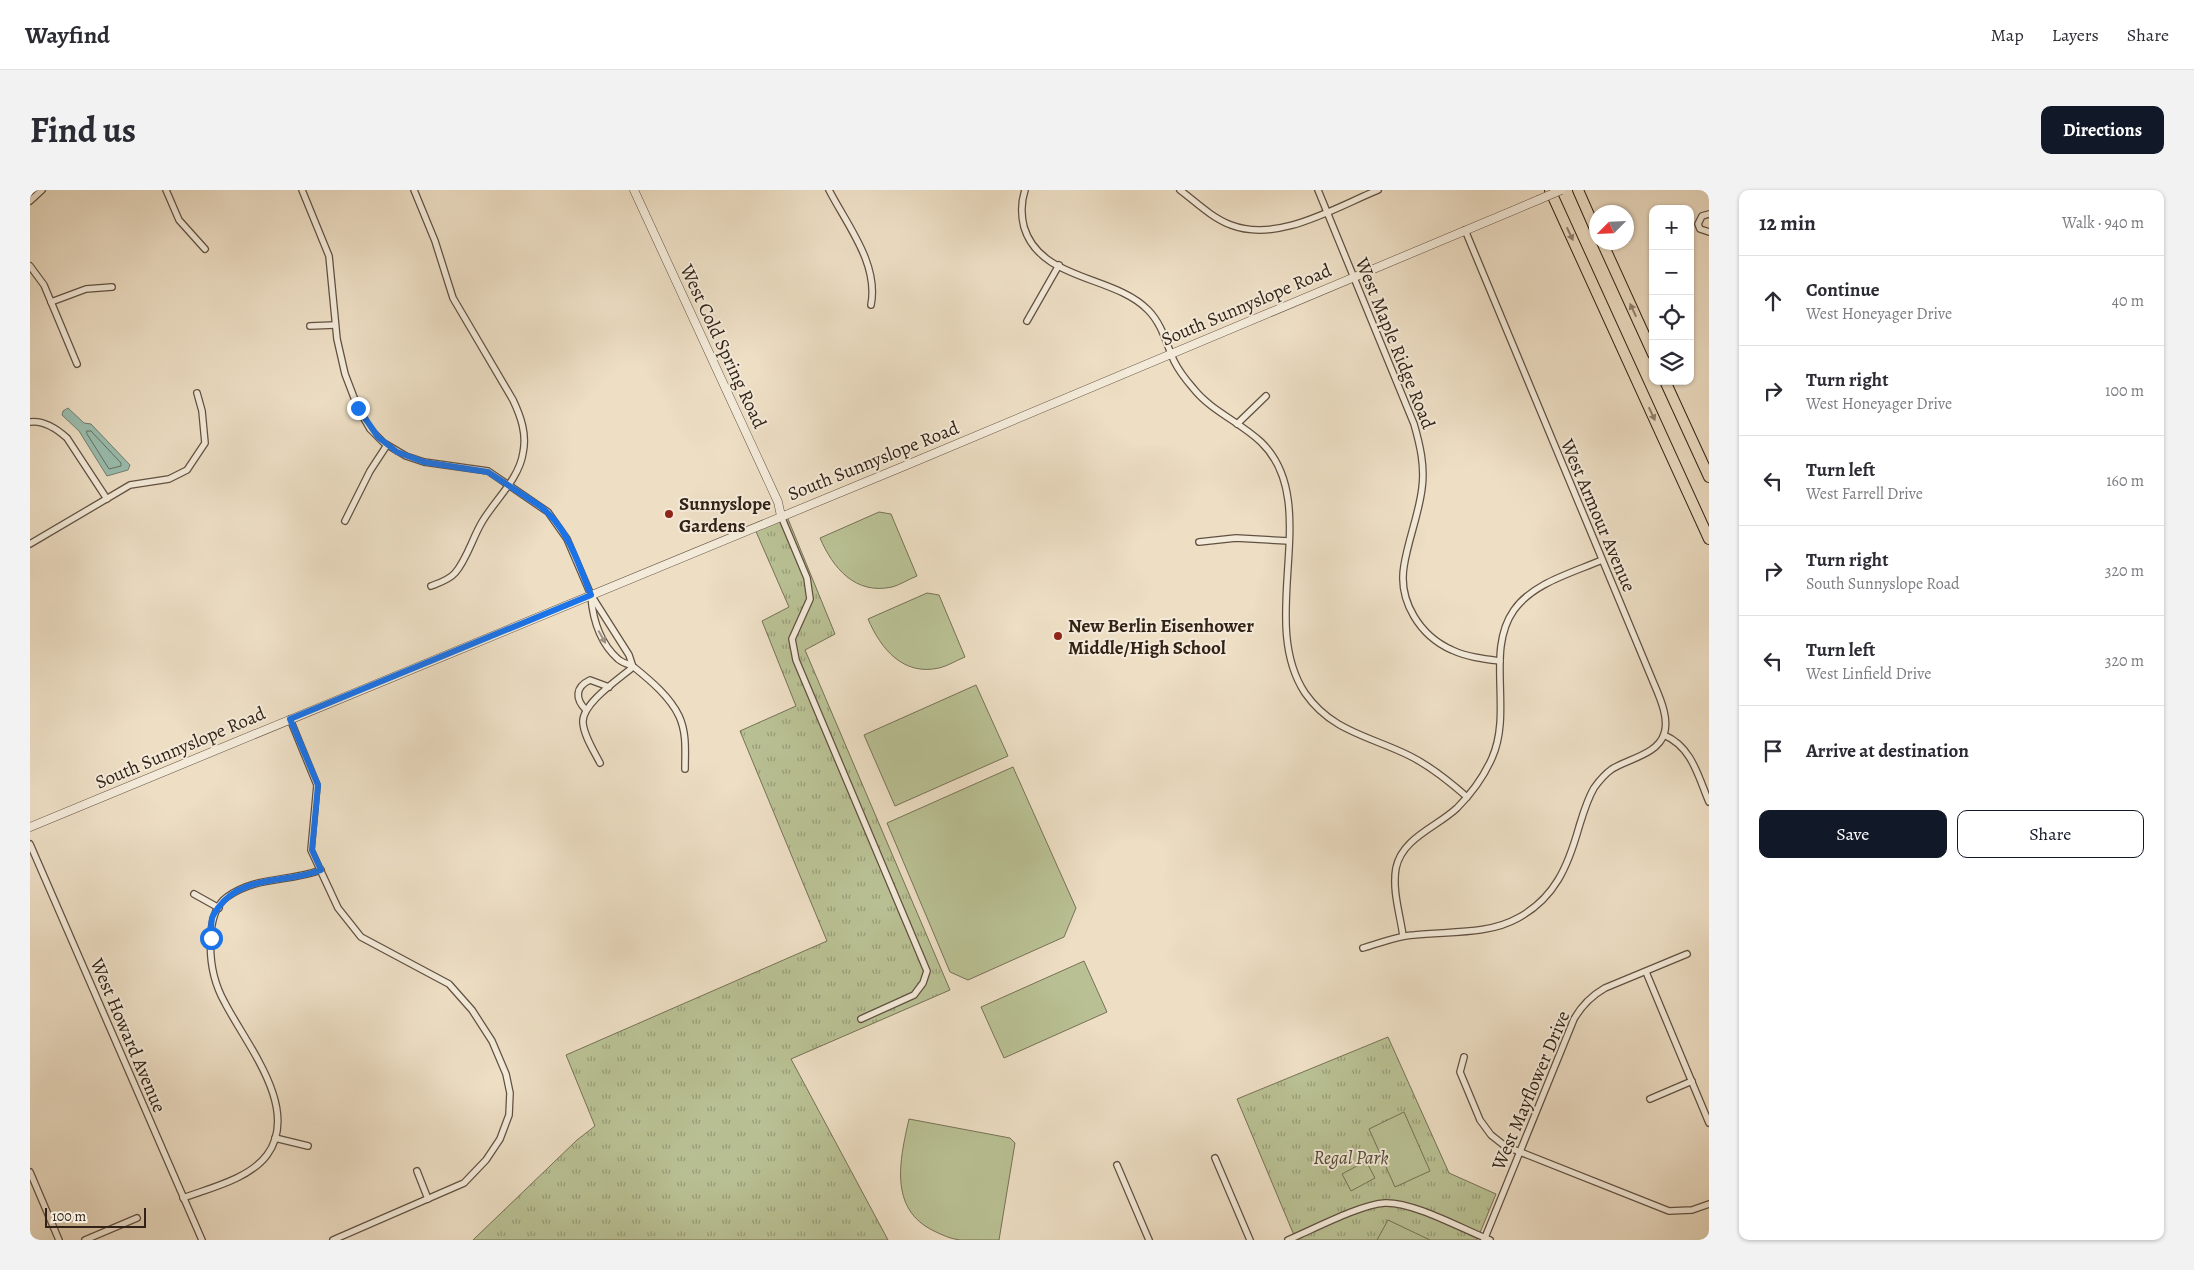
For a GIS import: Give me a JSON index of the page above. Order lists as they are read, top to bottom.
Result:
{
  "streets": {
    "street": [
      "South Sunnyslope Road",
      "West Maple Ridge Road",
      "West Cold Spring Road",
      "West Armour Avenue",
      "West Howard Avenue",
      "West Mayflower Drive"
    ]
  },
  "crossings": [
    ["South Sunnyslope Road", "West Maple Ridge Road"],
    ["South Sunnyslope Road", "West Cold Spring Road"],
    ["South Sunnyslope Road", "West Armour Avenue"]
  ],
  "parks": ["Regal Park"],
  "places": ["Sunnyslope Gardens", "New Berlin Eisenhower Middle/High School"],
  "scale_bar": "100 m",
  "north": "bottom left",
  "page": {
    "header": "Wayfind",
    "nav": ["Map", "Layers", "Share"],
    "title": "Find us",
    "buttons": [
      "Directions",
      ["Save", "Share"]
    ],
    "heading": ["12 min", "Walk · 940 m"],
    "map_buttons": ["+", "−"],
    "list": [
      ["Continue", "West Honeyager Drive", "40 m"],
      ["Turn right", "West Honeyager Drive", "100 m"],
      ["Turn left", "West Farrell Drive", "160 m"],
      ["Turn right", "South Sunnyslope Road", "320 m"],
      ["Turn left", "West Linfield Drive", "320 m"],
      "Arrive at destination"
    ],
    "scale": "100 m"
  }
}
